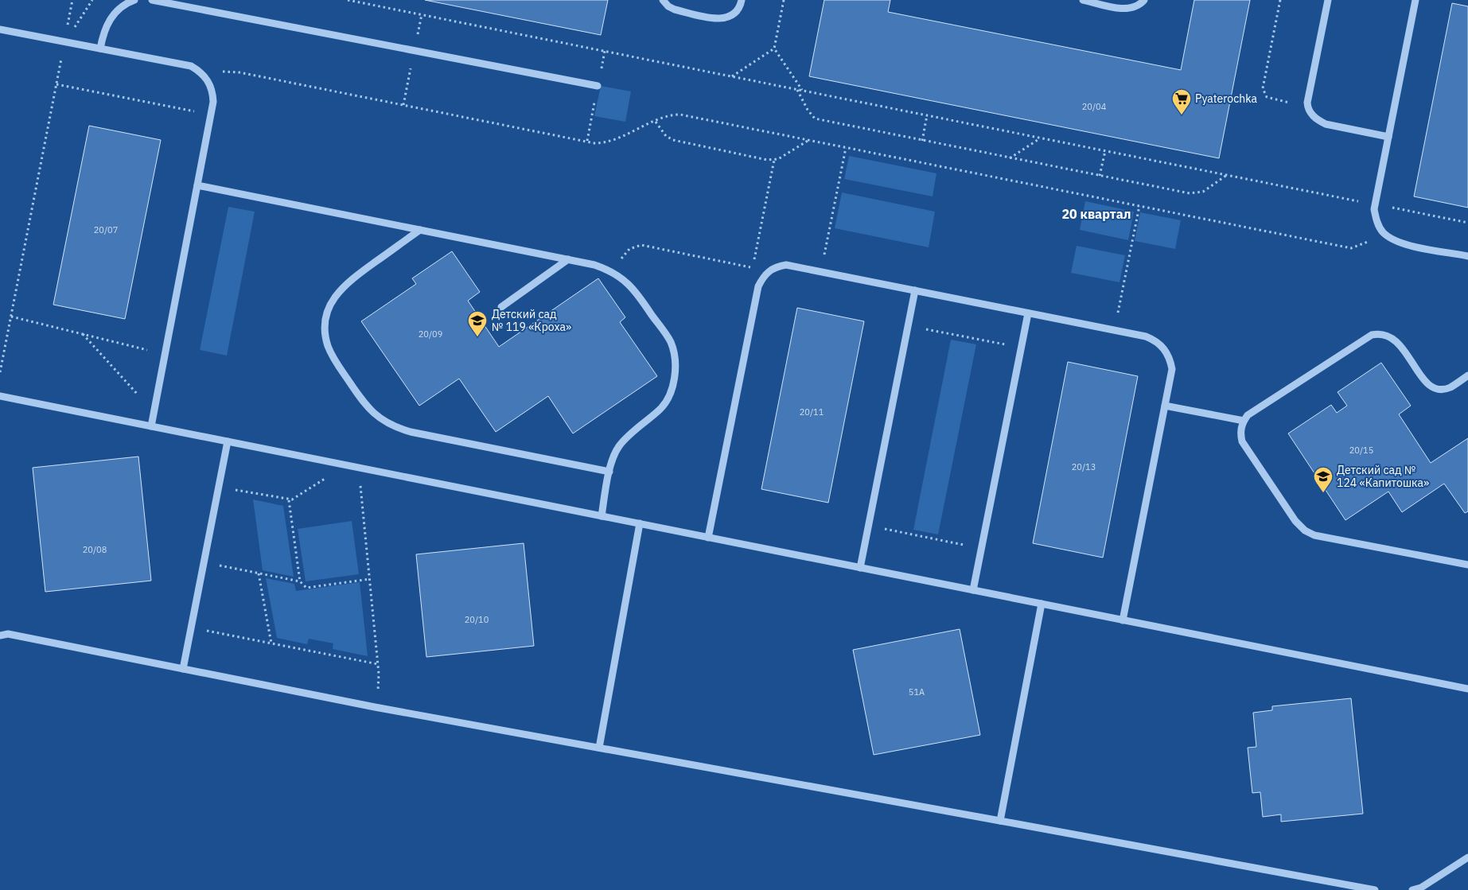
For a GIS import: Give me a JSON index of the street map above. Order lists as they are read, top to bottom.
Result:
{
  "districts": ["20 квартал"],
  "places": {
    "supermarket": ["Pyaterochka"],
    "school or university": ["Детский сад № 119 «Кроха»", "Детский сад № 124 «Капитошка»"]
  },
  "house_numbers": [
    "20/04",
    "20/07",
    "20/09",
    "20/11",
    "20/15",
    "20/13",
    "20/08",
    "20/10",
    "51А"
  ]
}
